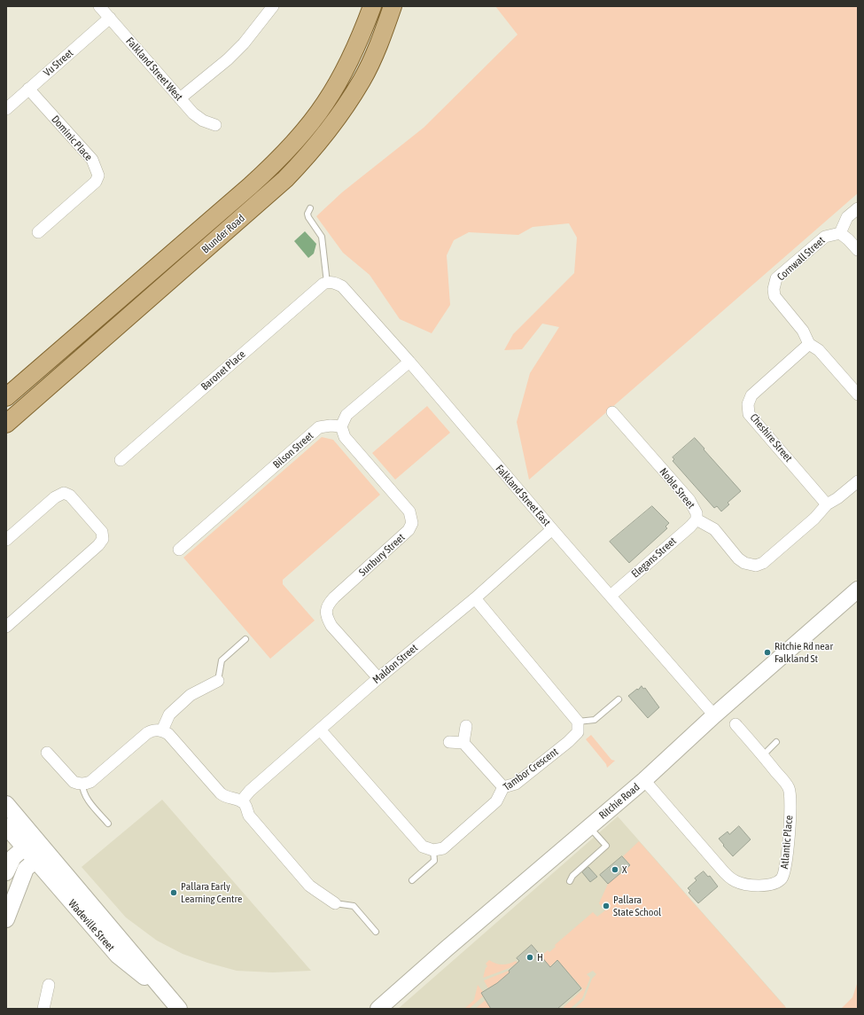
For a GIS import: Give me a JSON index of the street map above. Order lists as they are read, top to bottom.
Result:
{
  "streets": {
    "main road": ["Blunder Road"],
    "street": [
      "Vu Street",
      "Falkland Street West",
      "Dominic Place",
      "Cornwall Street",
      "Baronet Place",
      "Cheshire Street",
      "Bilson Street",
      "Noble Street",
      "Falkland Street East",
      "Sunbury Street",
      "Elegans Street",
      "Maldon Street",
      "Tambor Crescent",
      "Ritchie Road",
      "Atlantic Place",
      "Wadeville Street"
    ]
  },
  "crossings": [
    ["Vu Street", "Falkland Street West"],
    ["Vu Street", "Dominic Place"],
    ["Cornwall Street", "Cheshire Street"],
    ["Baronet Place", "Falkland Street East"],
    ["Cheshire Street", "Noble Street"],
    ["Bilson Street", "Sunbury Street"],
    ["Noble Street", "Elegans Street"],
    ["Falkland Street East", "Elegans Street"],
    ["Falkland Street East", "Maldon Street"],
    ["Falkland Street East", "Ritchie Road"],
    ["Sunbury Street", "Maldon Street"],
    ["Ritchie Road", "Atlantic Place"]
  ],
  "places": [
    "Ritchie Rd near Falkland St",
    "X",
    "Pallara Early Learning Centre",
    "Pallara State School",
    "H"
  ]
}
